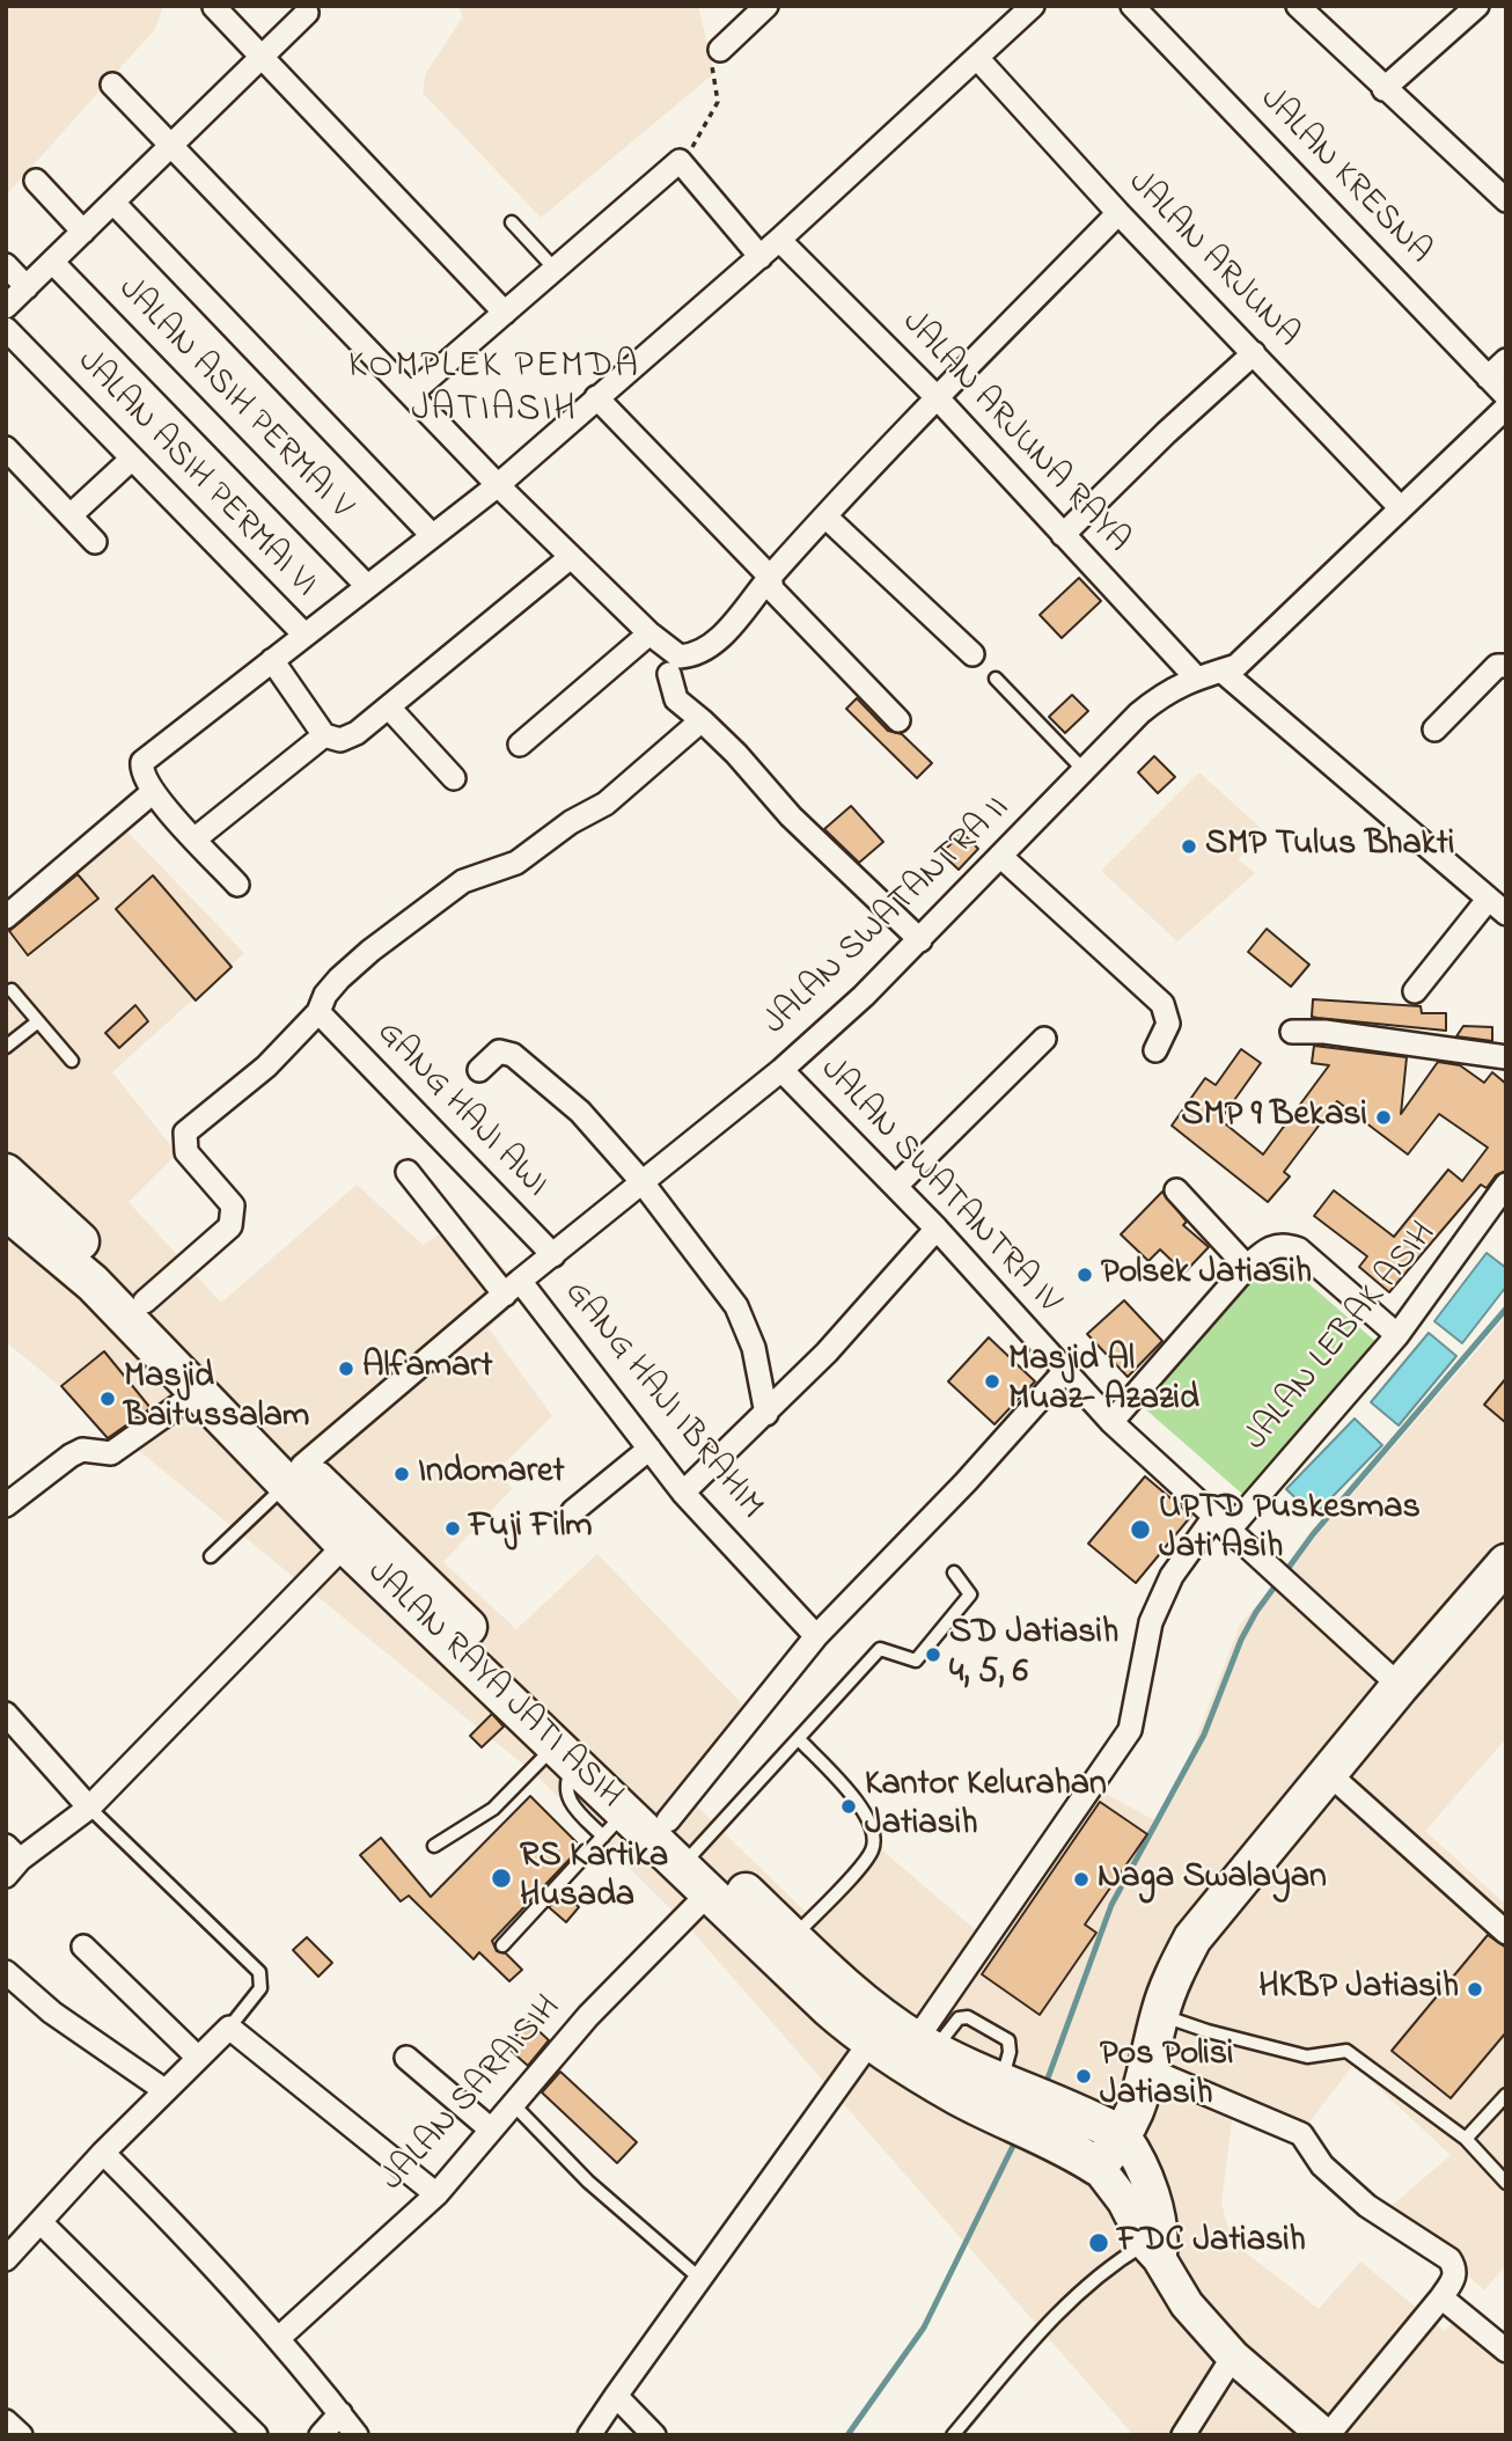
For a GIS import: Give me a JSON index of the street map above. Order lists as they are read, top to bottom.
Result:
{
  "streets": {
    "main road": ["JALAN RAYA JATI ASIH"],
    "street": [
      "JALAN KRESNA",
      "JALAN ARJUNA",
      "JALAN ASIH PERMAI V",
      "JALAN ARJUNA RAYA",
      "JALAN ASIH PERMAI VI",
      "JALAN SWATANTRA II",
      "GANG HAJI AWI",
      "JALAN SWATANTRA IV",
      "JALAN LEBAK ASIH",
      "GANG HAJI IBRAHIM",
      "JALAN SARAISIH"
    ]
  },
  "crossings": [
    ["JALAN ARJUNA", "JALAN SWATANTRA II"],
    ["JALAN ARJUNA RAYA", "JALAN SWATANTRA II"],
    ["JALAN SWATANTRA II", "GANG HAJI AWI"],
    ["JALAN SWATANTRA II", "JALAN SWATANTRA IV"],
    ["JALAN SWATANTRA II", "GANG HAJI IBRAHIM"],
    ["JALAN SWATANTRA II", "JALAN RAYA JATI ASIH"],
    ["JALAN SWATANTRA IV", "JALAN LEBAK ASIH"],
    ["JALAN LEBAK ASIH", "JALAN RAYA JATI ASIH"],
    ["JALAN RAYA JATI ASIH", "JALAN SARAISIH"]
  ],
  "districts": ["KOMPLEK PEMDA JATIASIH"],
  "places": [
    "SMP Tulus Bhakti",
    "SMP 9 Bekasi",
    "Polsek Jatiasih",
    "Alfamart",
    "Masjid Al Muaz- Azazid",
    "Masjid Baitussalam",
    "Indomaret",
    "Fuji Film",
    "UPTD Puskesmas Jati Asih",
    "SD Jatiasih 4, 5, 6",
    "Kantor Kelurahan Jatiasih",
    "RS Kartika Husada",
    "Naga Swalayan",
    "HKBP Jatiasih",
    "Pos Polisi Jatiasih",
    "FDC Jatiasih"
  ]
}
